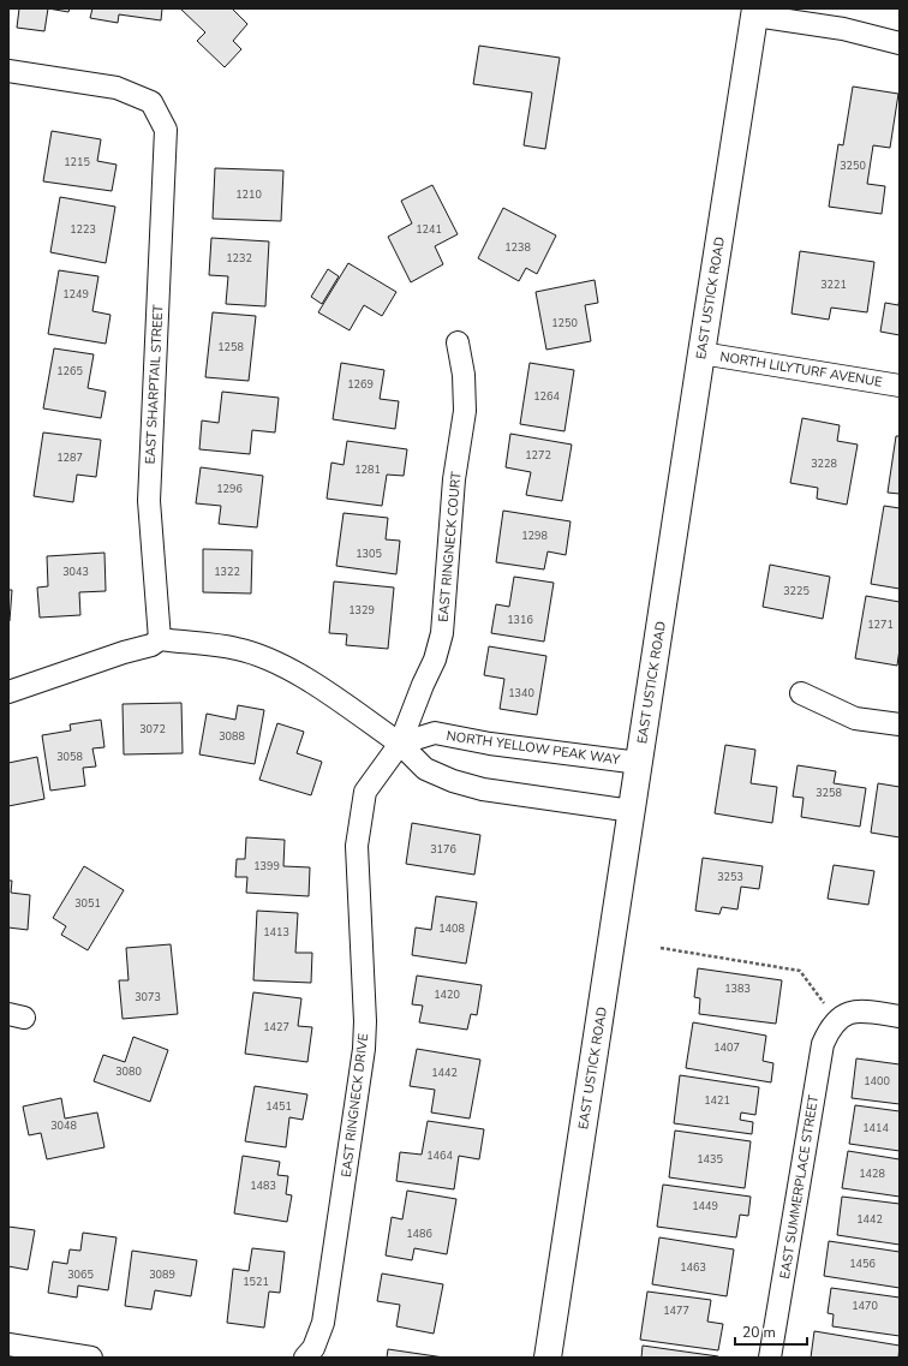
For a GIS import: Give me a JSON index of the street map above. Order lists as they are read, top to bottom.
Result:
{
  "streets": {
    "main road": ["EAST USTICK ROAD"],
    "street": [
      "NORTH LILYTURF AVENUE",
      "EAST SHARPTAIL STREET",
      "EAST RINGNECK COURT",
      "NORTH YELLOW PEAK WAY",
      "EAST RINGNECK DRIVE",
      "EAST SUMMERPLACE STREET"
    ]
  },
  "crossings": [
    ["EAST USTICK ROAD", "NORTH LILYTURF AVENUE"],
    ["EAST USTICK ROAD", "NORTH YELLOW PEAK WAY"],
    ["EAST RINGNECK COURT", "NORTH YELLOW PEAK WAY"],
    ["EAST RINGNECK COURT", "EAST RINGNECK DRIVE"],
    ["NORTH YELLOW PEAK WAY", "EAST RINGNECK DRIVE"]
  ],
  "house_numbers": [
    "1215",
    "3250",
    "1210",
    "1223",
    "1241",
    "1238",
    "1232",
    "3221",
    "1249",
    "1250",
    "1258",
    "1265",
    "1269",
    "1264",
    "1272",
    "1287",
    "3228",
    "1281",
    "1296",
    "1298",
    "1305",
    "3043",
    "1322",
    "3225",
    "1329",
    "1316",
    "1271",
    "1340",
    "3072",
    "3088",
    "3058",
    "3258",
    "3176",
    "1399",
    "3253",
    "3051",
    "1408",
    "1413",
    "1383",
    "1420",
    "3073",
    "1427",
    "1407",
    "3080",
    "1442",
    "1400",
    "1421",
    "1451",
    "3048",
    "1414",
    "1464",
    "1435",
    "1428",
    "1483",
    "1449",
    "1442",
    "1486",
    "1456",
    "1463",
    "3065",
    "3089",
    "1521",
    "1470",
    "1477"
  ],
  "scale_bar": "20 m"
}
